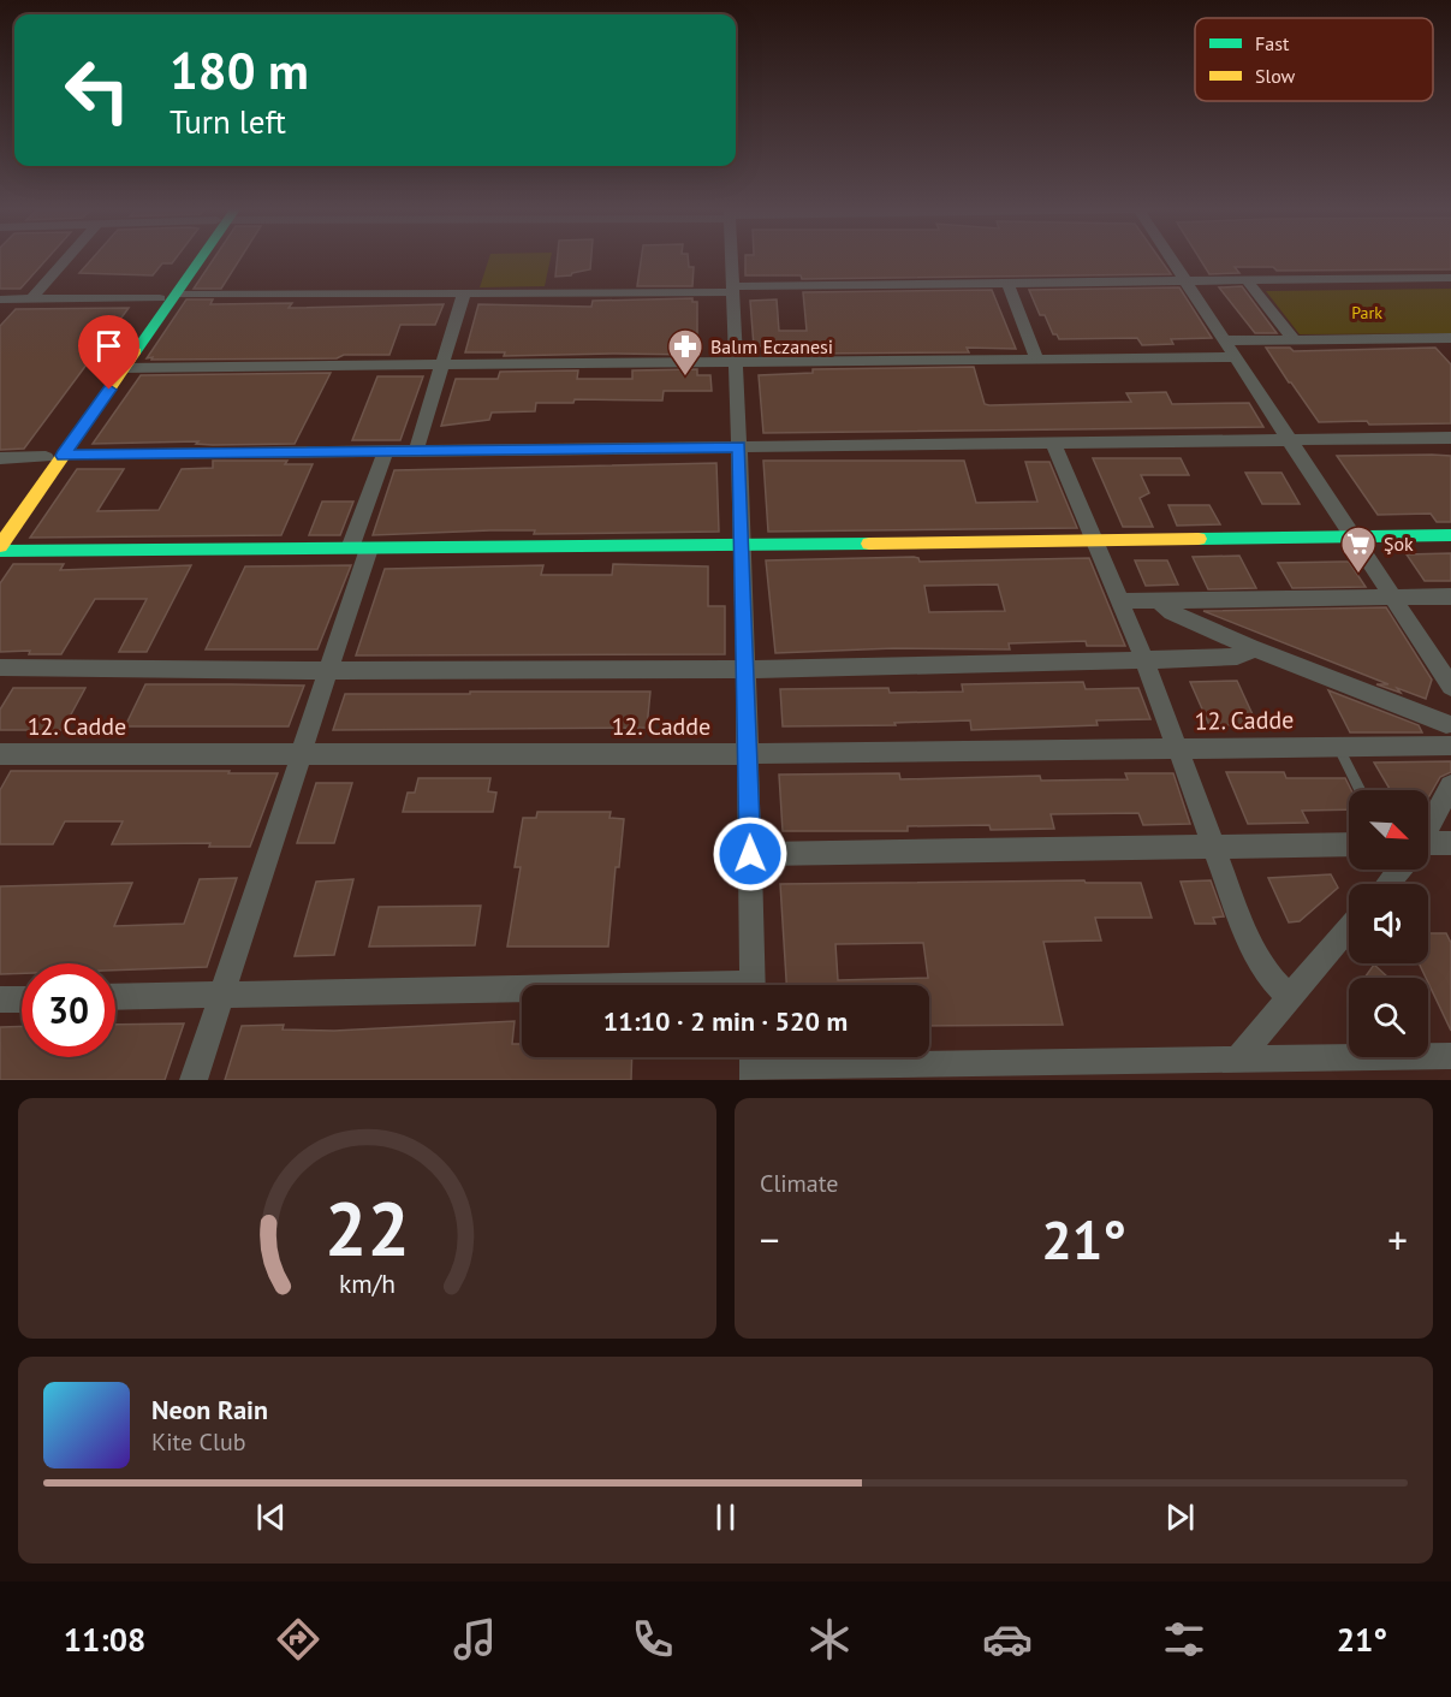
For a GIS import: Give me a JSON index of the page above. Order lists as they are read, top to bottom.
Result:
{
  "streets": {
    "street": ["12. Cadde"]
  },
  "parks": ["Park"],
  "places": {
    "pharmacy": ["Balım Eczanesi"],
    "supermarket": ["Şok"]
  },
  "legend": ["Fast", "Slow"],
  "north": "bottom right",
  "page": {
    "turn": ["180 m", "Turn left"],
    "limit": "30",
    "trip": "11:10 · 2 min · 520 m",
    "tile": "Climate",
    "heat": ["−", "21°", "+"],
    "song": ["Neon Rain", "Kite Club"],
    "tabs": ["11:08", "21°"],
    "gauge": ["22", "km/h"]
  }
}
